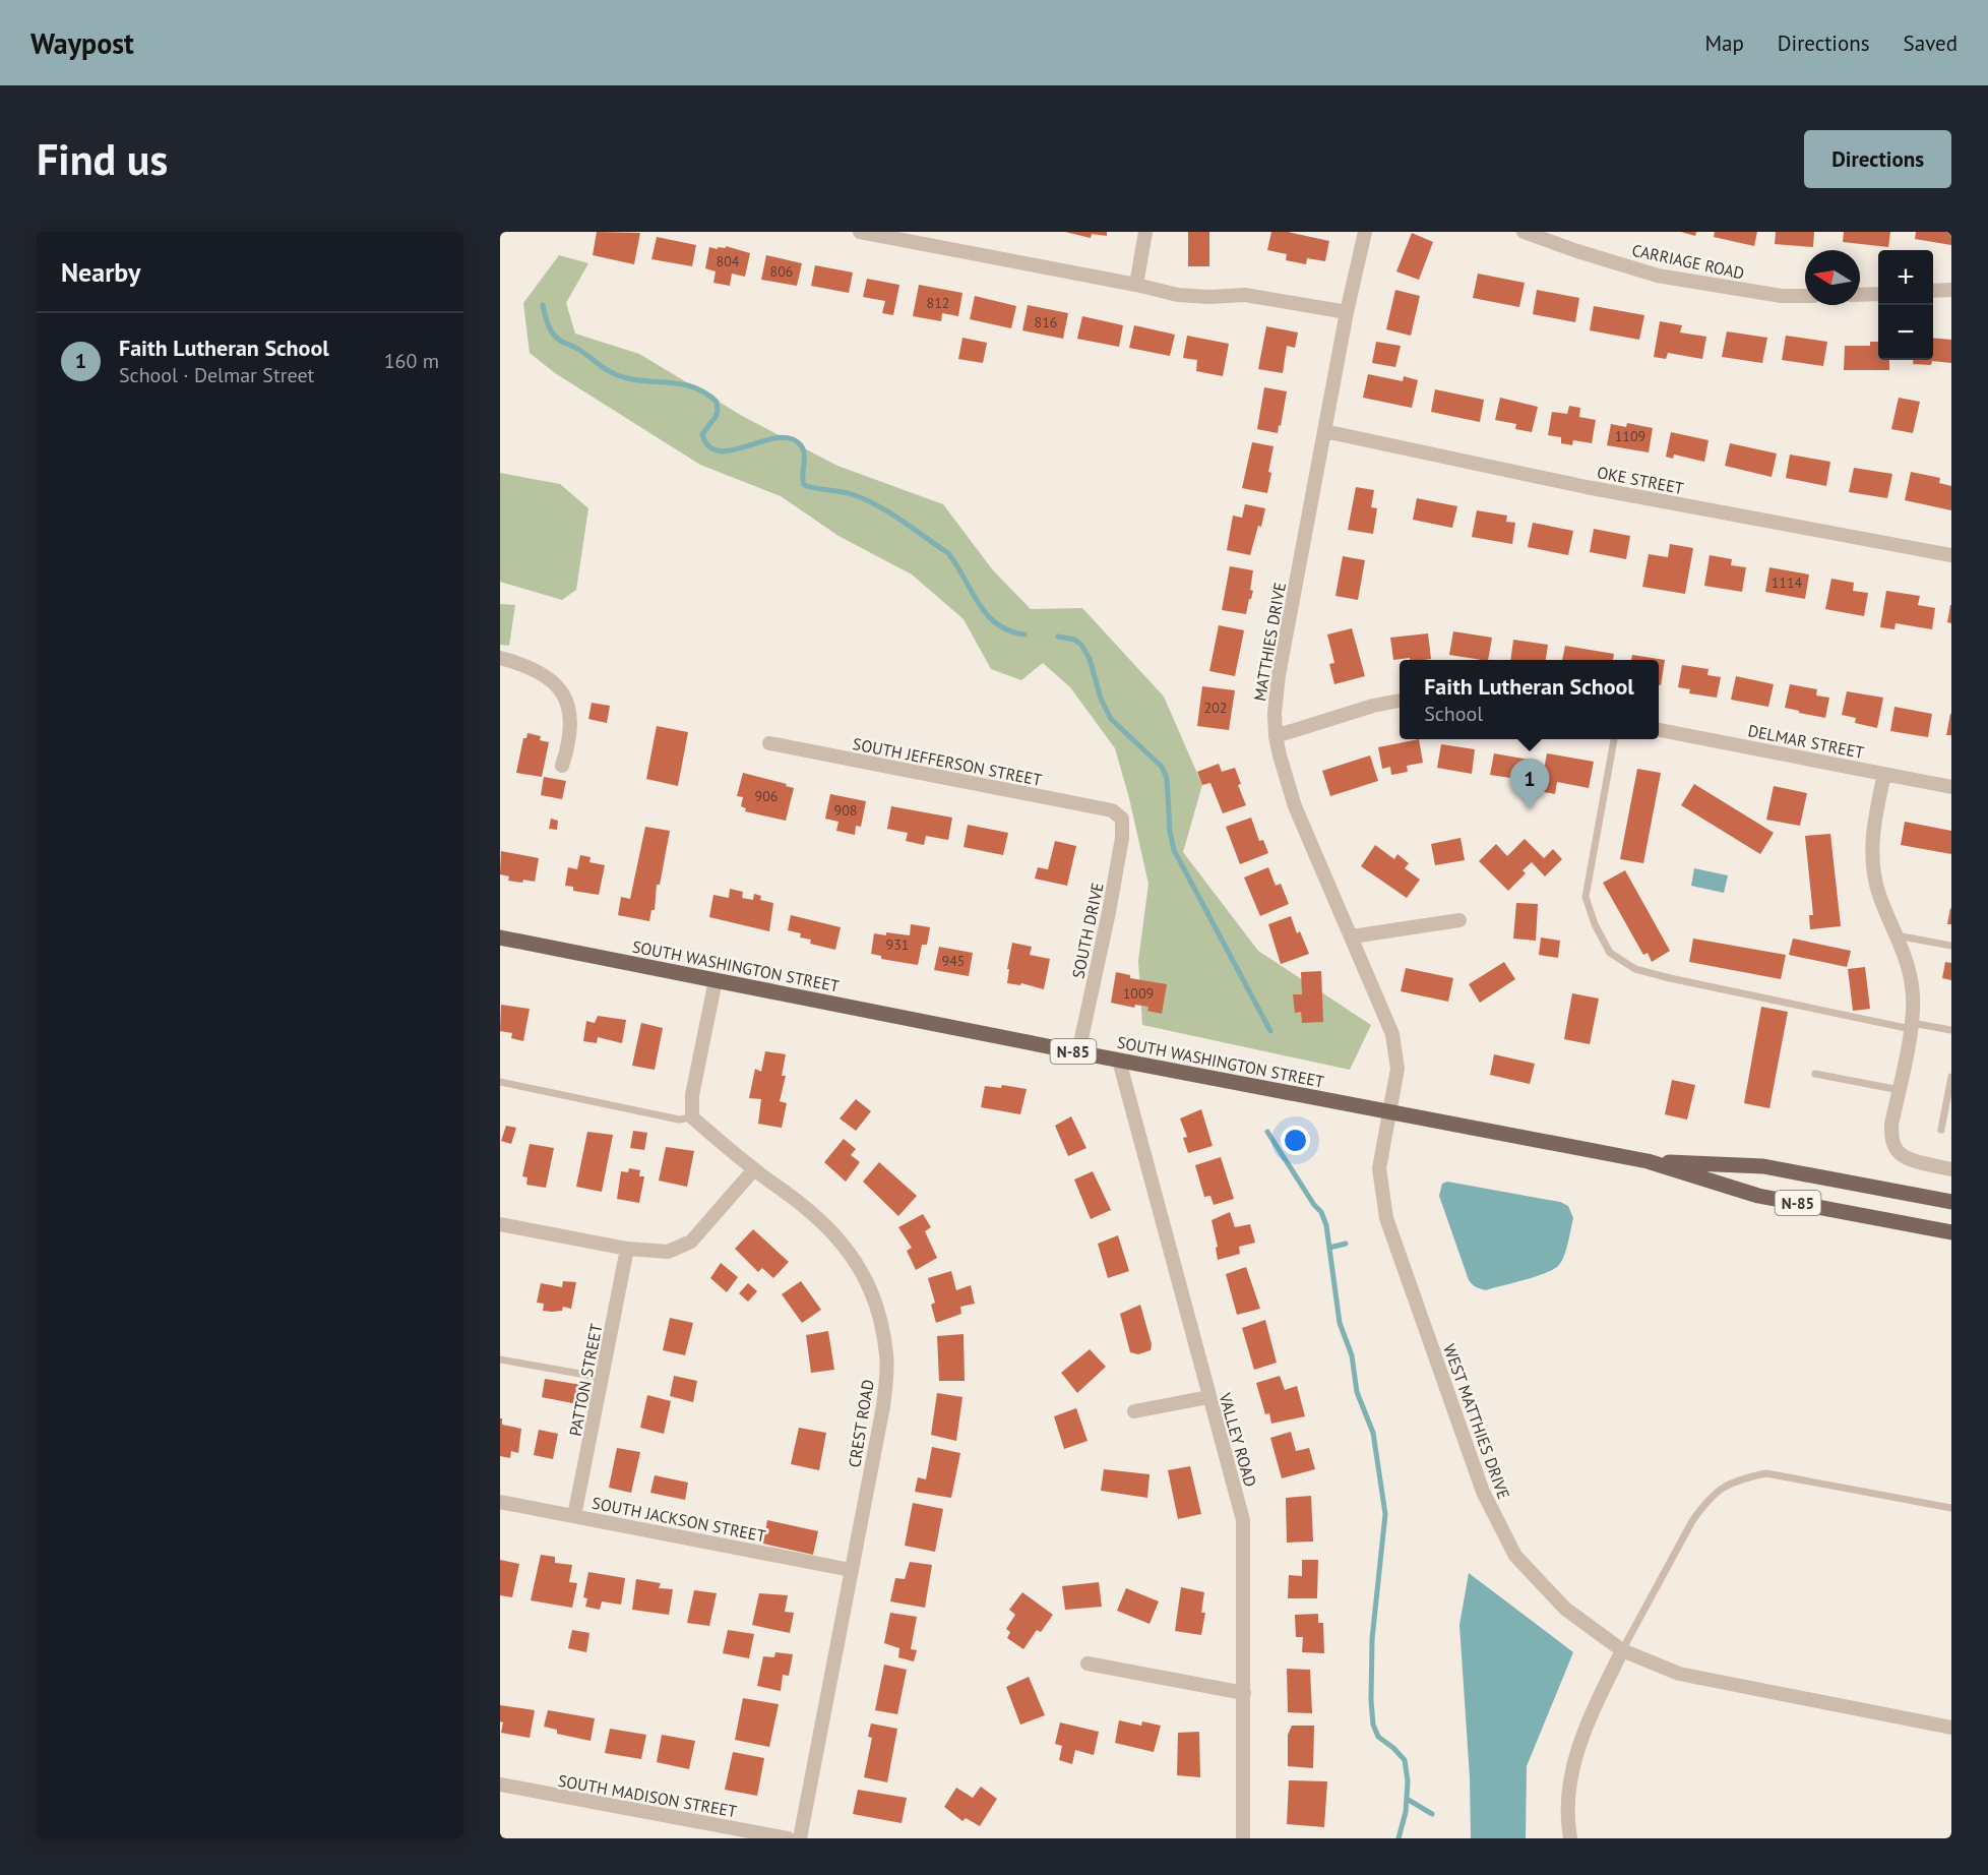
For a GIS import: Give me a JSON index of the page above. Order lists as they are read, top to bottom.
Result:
{
  "streets": {
    "main road": ["SOUTH WASHINGTON STREET", "N-85"],
    "street": [
      "CARRIAGE ROAD",
      "OKE STREET",
      "MATTHIES DRIVE",
      "DELMAR STREET",
      "SOUTH JEFFERSON STREET",
      "SOUTH DRIVE",
      "PATTON STREET",
      "WEST MATTHIES DRIVE",
      "CREST ROAD",
      "VALLEY ROAD",
      "SOUTH JACKSON STREET",
      "SOUTH MADISON STREET"
    ]
  },
  "crossings": [
    ["OKE STREET", "MATTHIES DRIVE"],
    ["MATTHIES DRIVE", "SOUTH WASHINGTON STREET"],
    ["MATTHIES DRIVE", "WEST MATTHIES DRIVE"],
    ["SOUTH JEFFERSON STREET", "SOUTH DRIVE"],
    ["SOUTH DRIVE", "SOUTH WASHINGTON STREET"],
    ["SOUTH WASHINGTON STREET", "WEST MATTHIES DRIVE"],
    ["SOUTH WASHINGTON STREET", "VALLEY ROAD"],
    ["PATTON STREET", "SOUTH JACKSON STREET"],
    ["CREST ROAD", "SOUTH JACKSON STREET"]
  ],
  "house_numbers": [
    "804",
    "806",
    "812",
    "816",
    "1109",
    "1114",
    "202",
    "906",
    "908",
    "931",
    "945",
    "1009"
  ],
  "north": "left",
  "page": {
    "header": "Waypost",
    "nav": ["Map", "Directions", "Saved"],
    "buttons": "Directions",
    "title": "Find us",
    "heading": "Nearby",
    "map_buttons": ["+", "−"],
    "list": [
      {
        "mark": "1",
        "name": "Faith Lutheran School",
        "note": "School · Delmar Street",
        "value": "160 m"
      }
    ],
    "popup": ["Faith Lutheran School", "School"],
    "pins": "1"
  }
}
